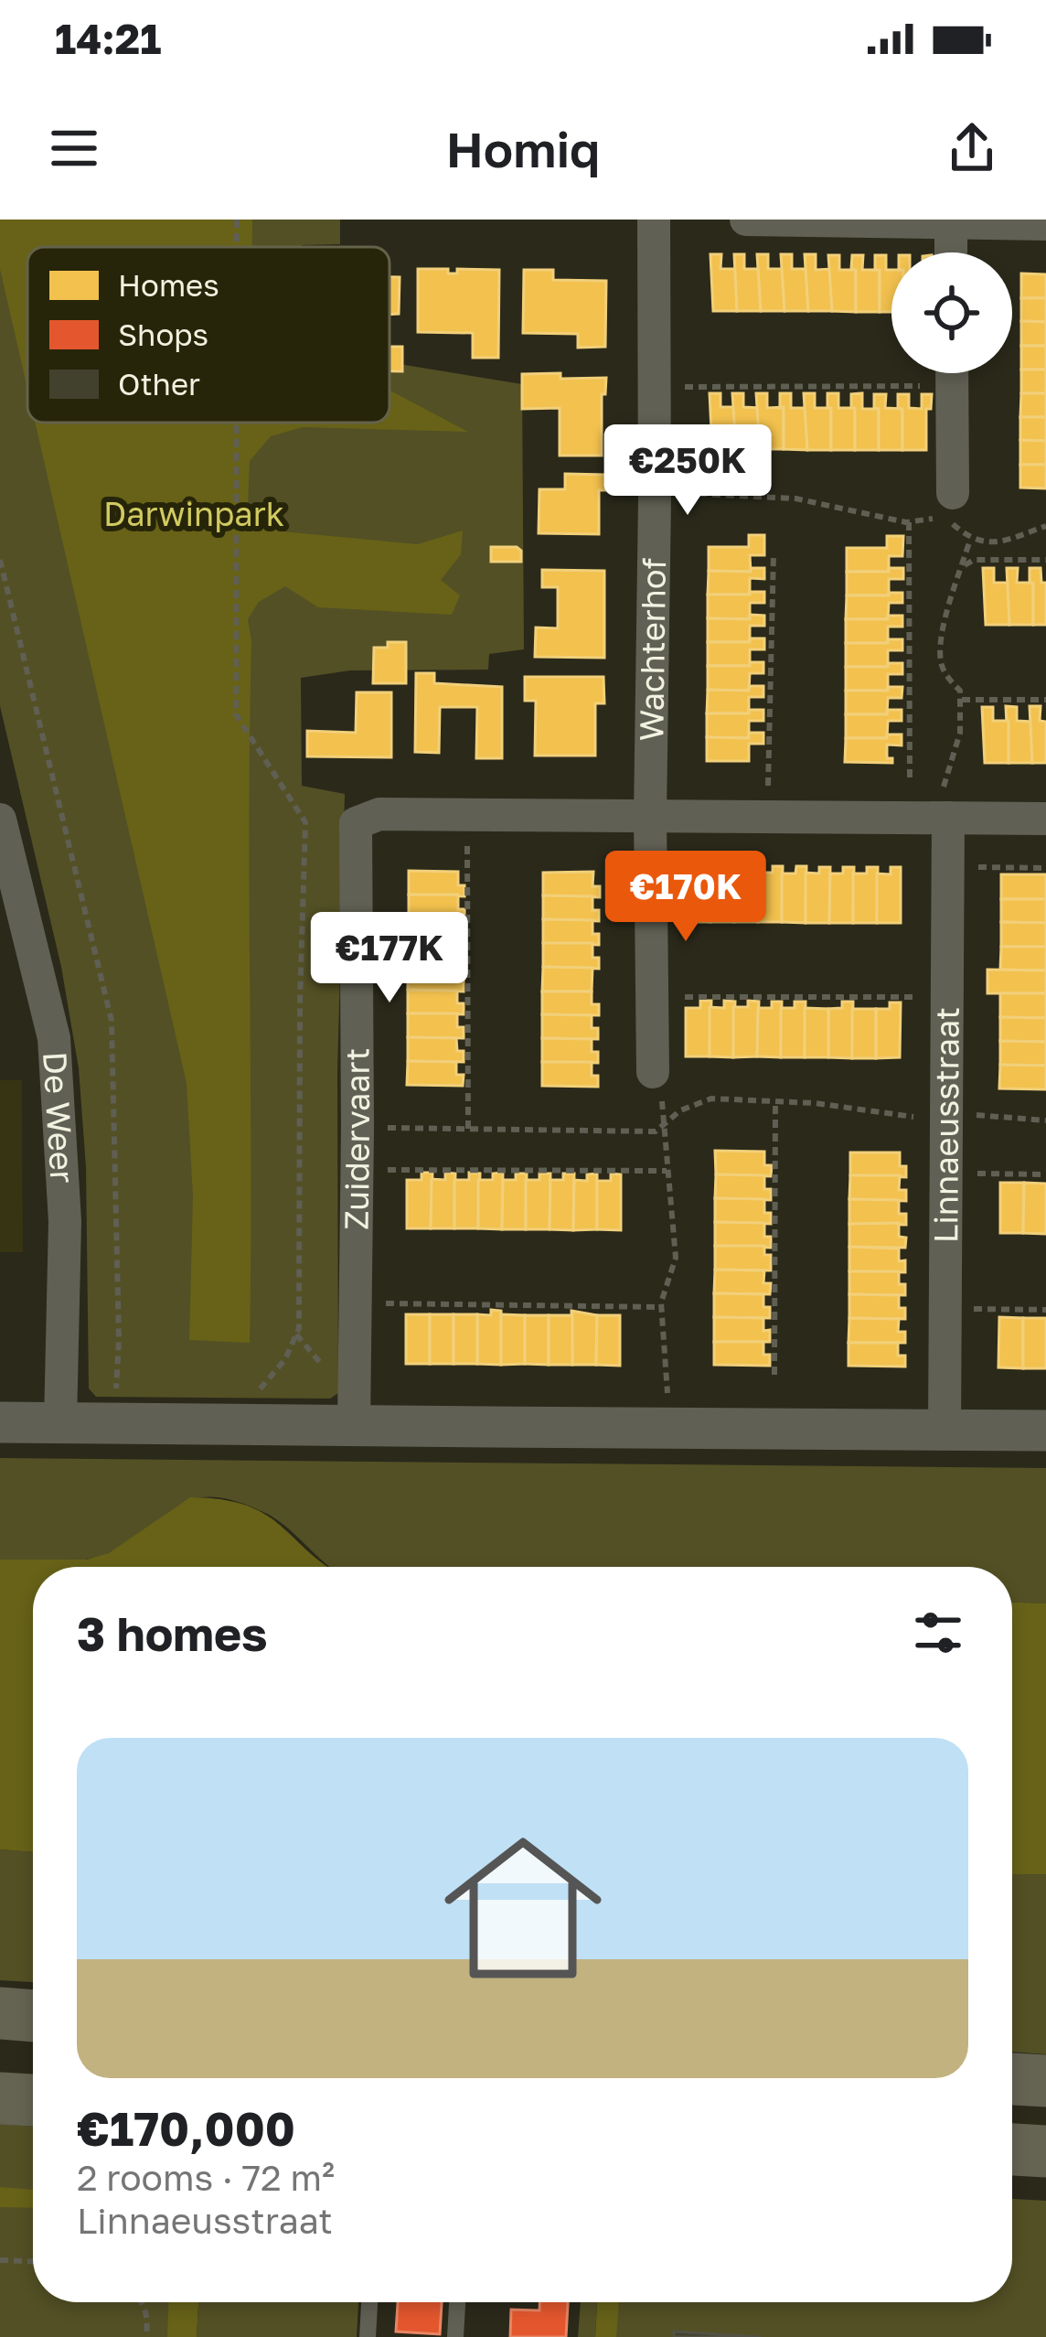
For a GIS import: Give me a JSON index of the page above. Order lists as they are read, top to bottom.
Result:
{
  "streets": {
    "street": [
      "Wachterhof",
      "De Weer",
      "Linnaeusstraat",
      "Zuidervaart"
    ]
  },
  "crossings": [
    ["Wachterhof", "Zuidervaart"]
  ],
  "parks": ["Darwinpark"],
  "legend": ["Homes", "Shops", "Other"],
  "page": {
    "status": "14:21",
    "header": "Homiq",
    "price": ["€250K", "€170K", "€177K"],
    "heading": "3 homes",
    "list": [
      {
        "name": "€170,000",
        "note": "2 rooms · 72 m² · Linnaeusstraat"
      }
    ]
  }
}
